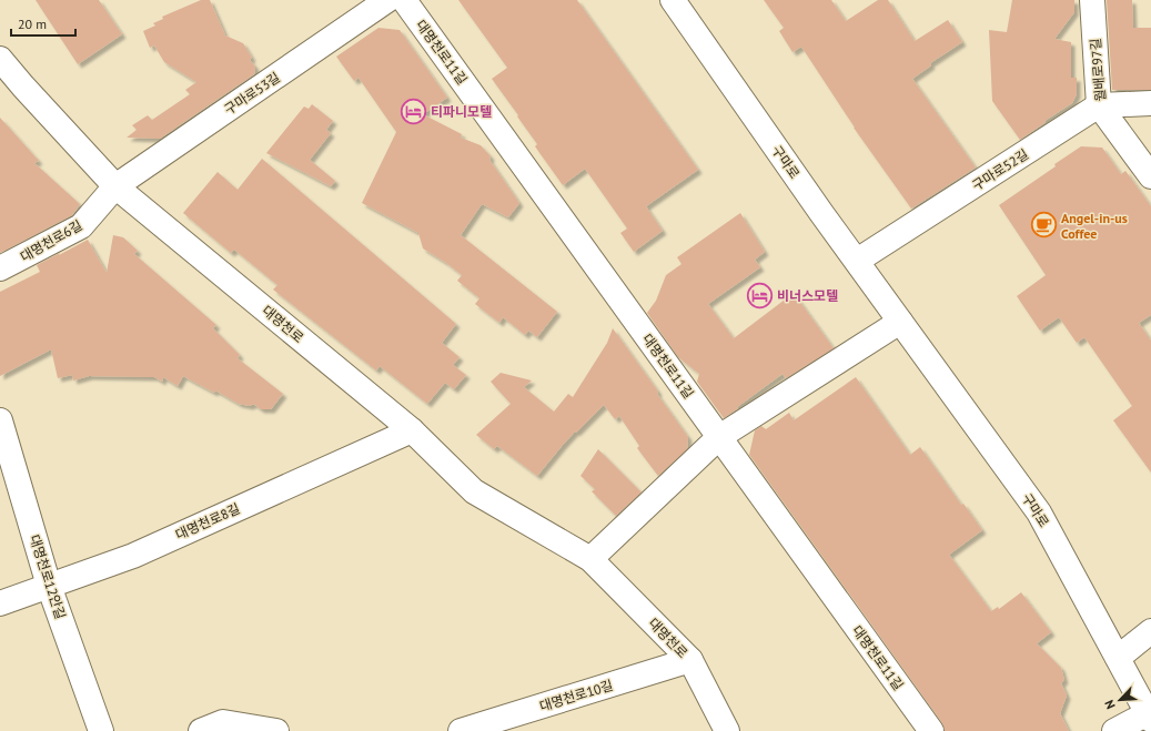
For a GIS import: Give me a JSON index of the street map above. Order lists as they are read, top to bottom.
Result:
{
  "streets": {
    "street": [
      "대명천로11길",
      "월배로97길",
      "구마로53길",
      "구마로",
      "구마로52길",
      "대명천로6길",
      "대명천로",
      "대명천로8길",
      "대명천로12안길",
      "대명천로10길"
    ]
  },
  "crossings": [
    ["월배로97길", "구마로52길"],
    ["구마로53길", "대명천로6길"],
    ["구마로53길", "대명천로"],
    ["구마로", "구마로52길"],
    ["대명천로6길", "대명천로"],
    ["대명천로", "대명천로8길"],
    ["대명천로", "대명천로10길"],
    ["대명천로8길", "대명천로12안길"]
  ],
  "places": {
    "hotel": ["티파니모텔", "비너스모텔"],
    "cafe": ["Angel-in-us Coffee"]
  },
  "scale_bar": "20 m",
  "north": "bottom left"
}
